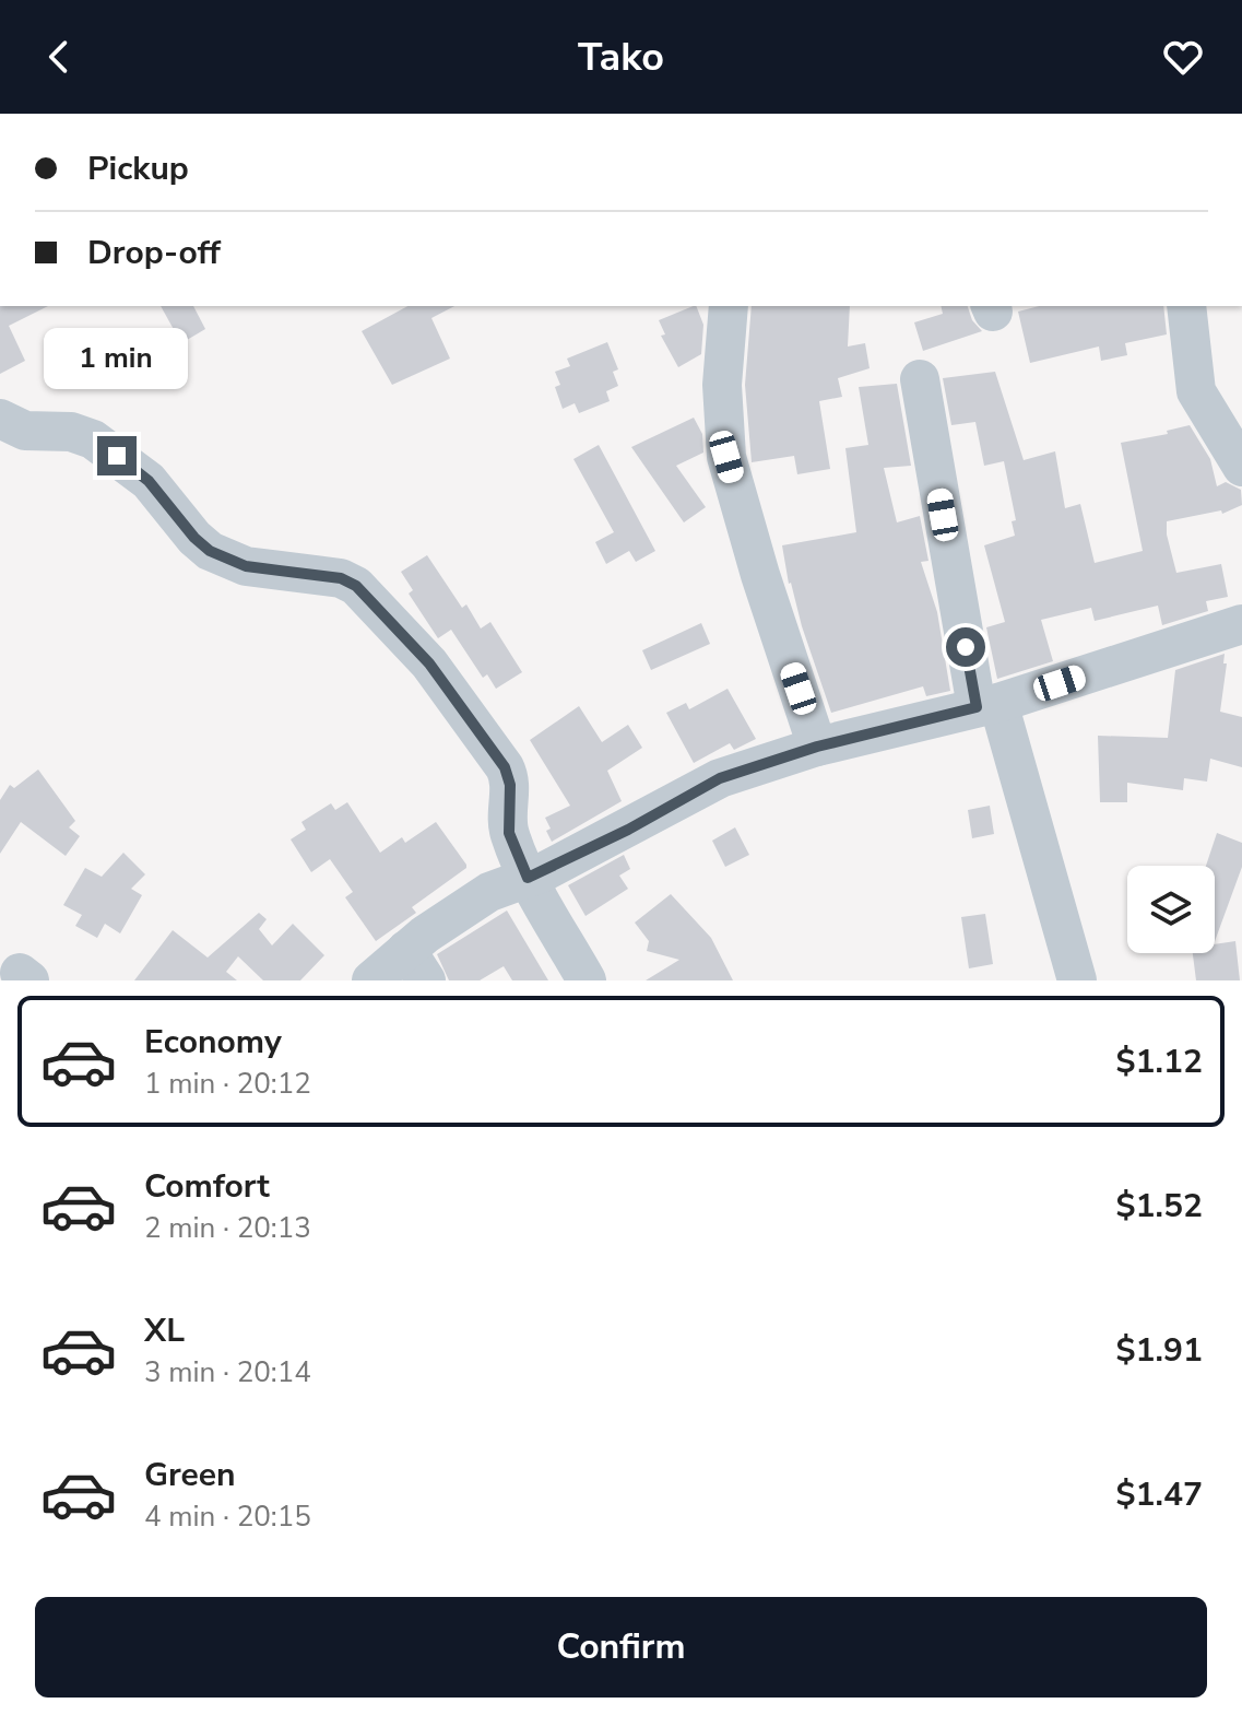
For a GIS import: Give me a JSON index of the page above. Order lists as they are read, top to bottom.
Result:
{
  "page": {
    "header": "Tako",
    "banner": ["Pickup", "Drop-off"],
    "bubble": "1 min",
    "list": [
      {
        "name": "Economy",
        "note": "1 min · 20:12",
        "value": "$1.12"
      },
      {
        "name": "Comfort",
        "note": "2 min · 20:13",
        "value": "$1.52"
      },
      {
        "name": "XL",
        "note": "3 min · 20:14",
        "value": "$1.91"
      },
      {
        "name": "Green",
        "note": "4 min · 20:15",
        "value": "$1.47"
      }
    ],
    "buttons": "Confirm"
  }
}
